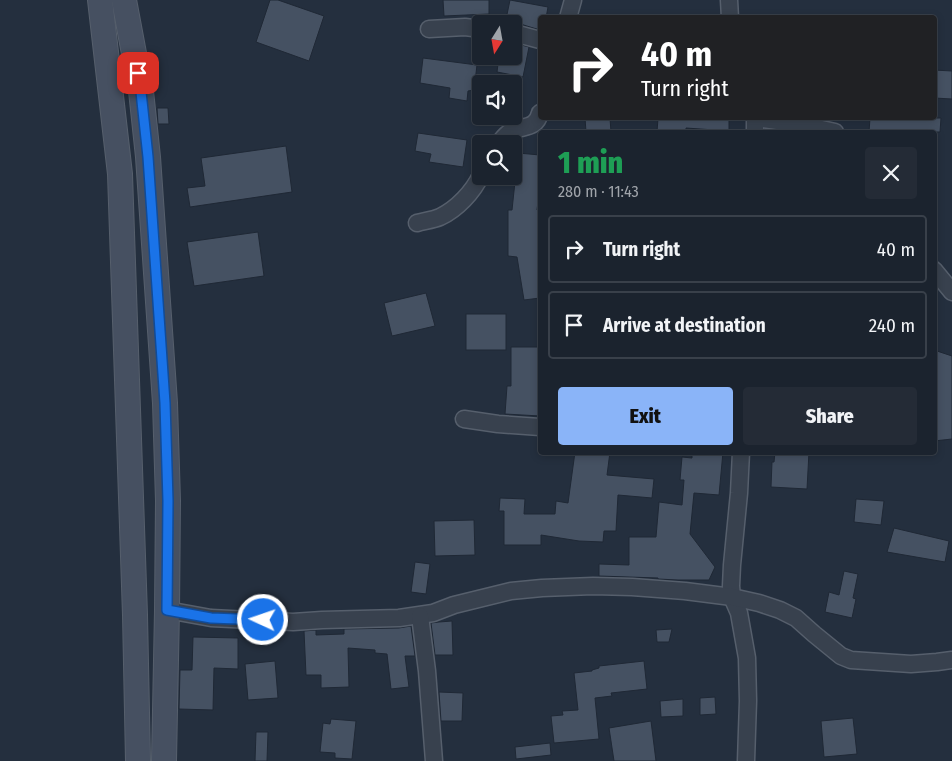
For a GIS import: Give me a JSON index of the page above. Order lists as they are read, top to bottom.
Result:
{
  "north": "bottom",
  "page": {
    "turn": ["40 m", "Turn right"],
    "heading": ["1 min", "280 m · 11:43"],
    "list": [
      {
        "name": "Turn right",
        "value": "40 m"
      },
      {
        "name": "Arrive at destination",
        "value": "240 m"
      }
    ],
    "buttons": ["Exit", "Share"]
  }
}
